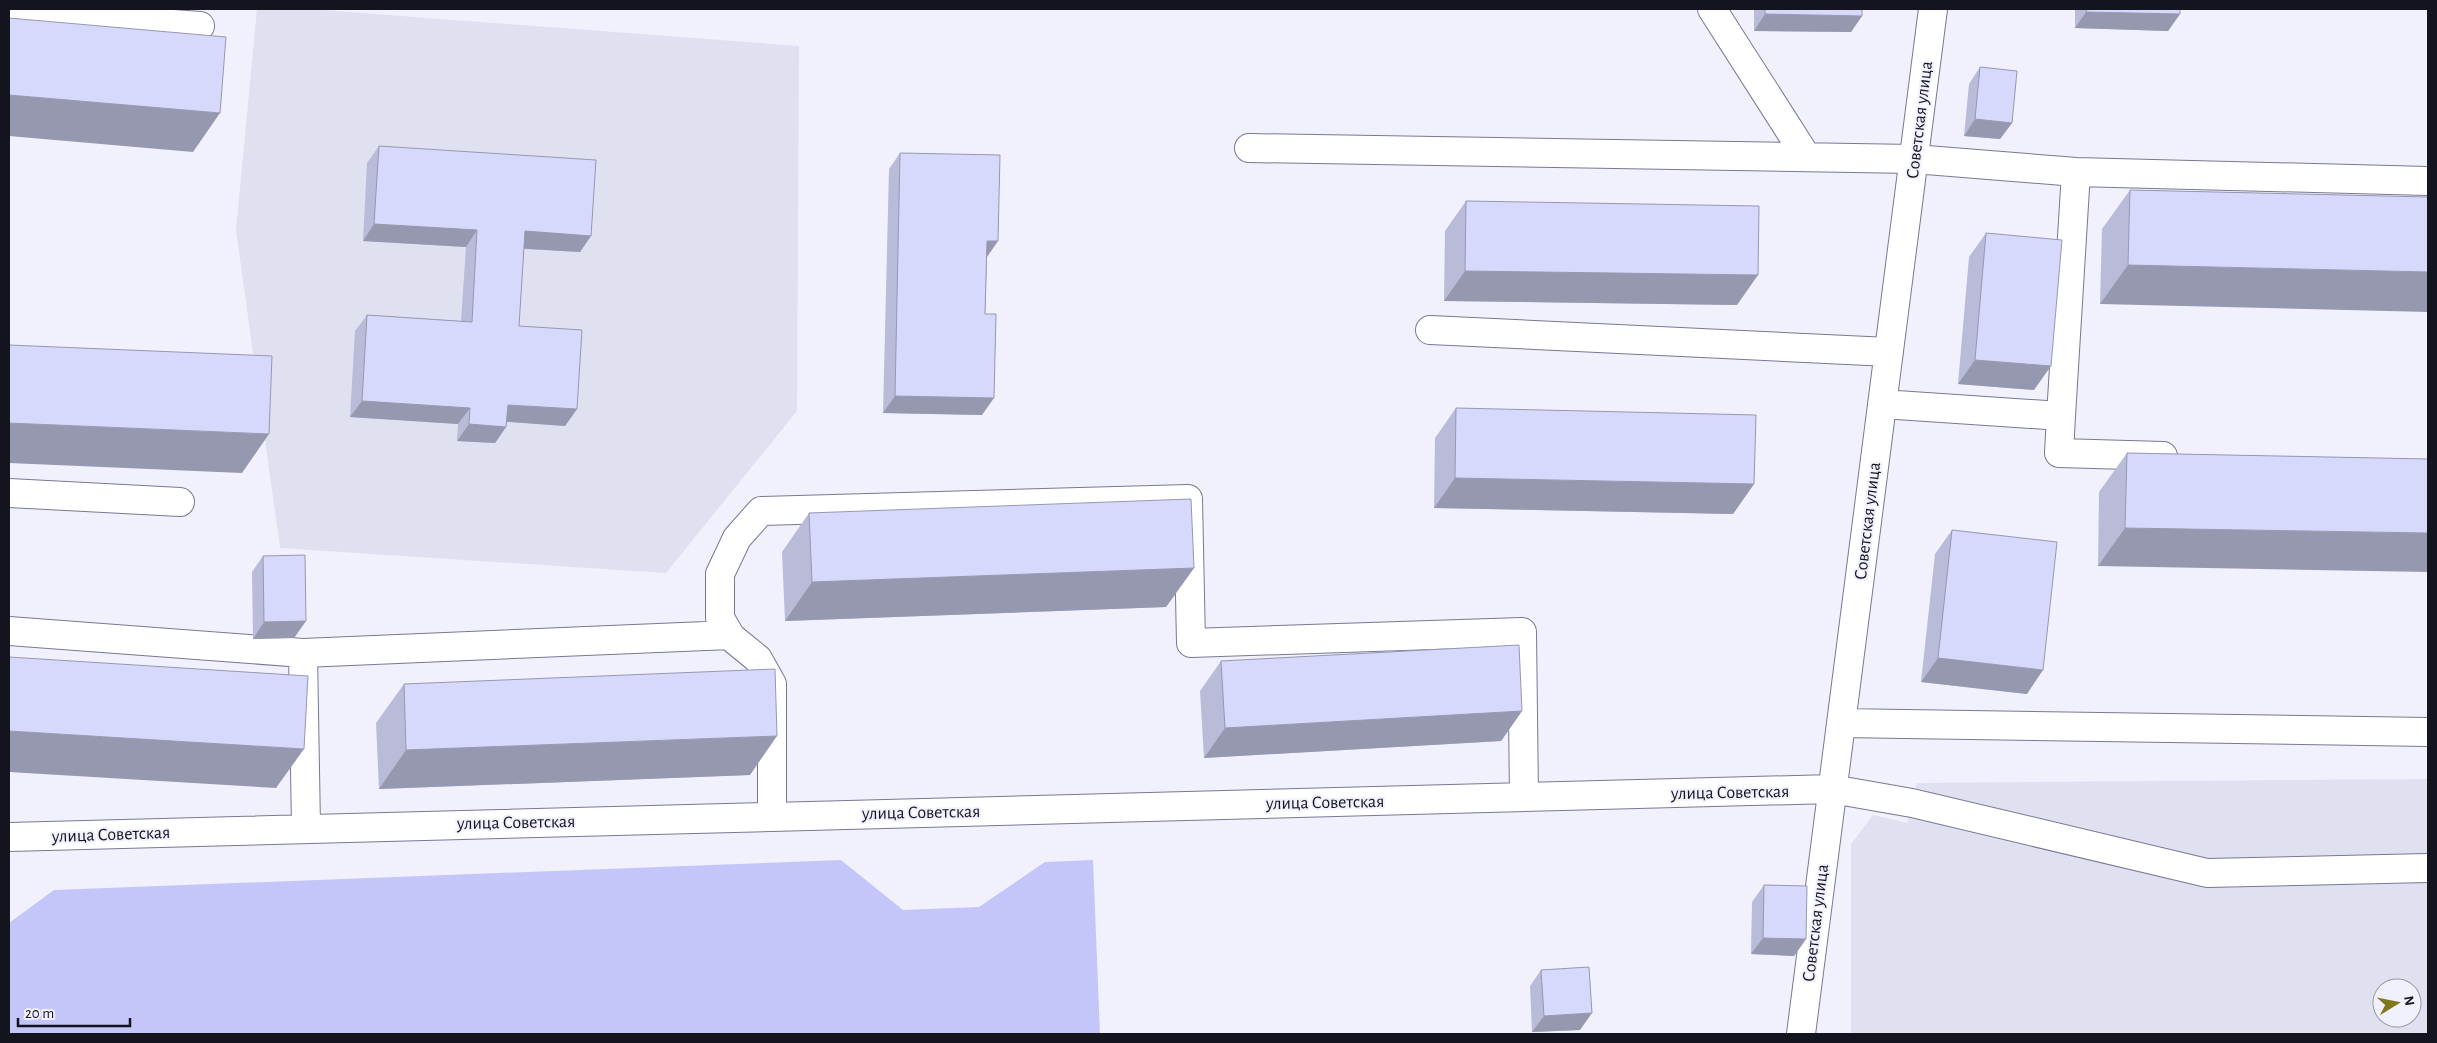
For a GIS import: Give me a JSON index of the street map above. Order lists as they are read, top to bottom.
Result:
{
  "streets": {
    "street": ["Советская улица", "улица Советская"]
  },
  "crossings": [
    ["Советская улица", "улица Советская"]
  ],
  "scale_bar": "20 m",
  "north": "right"
}
